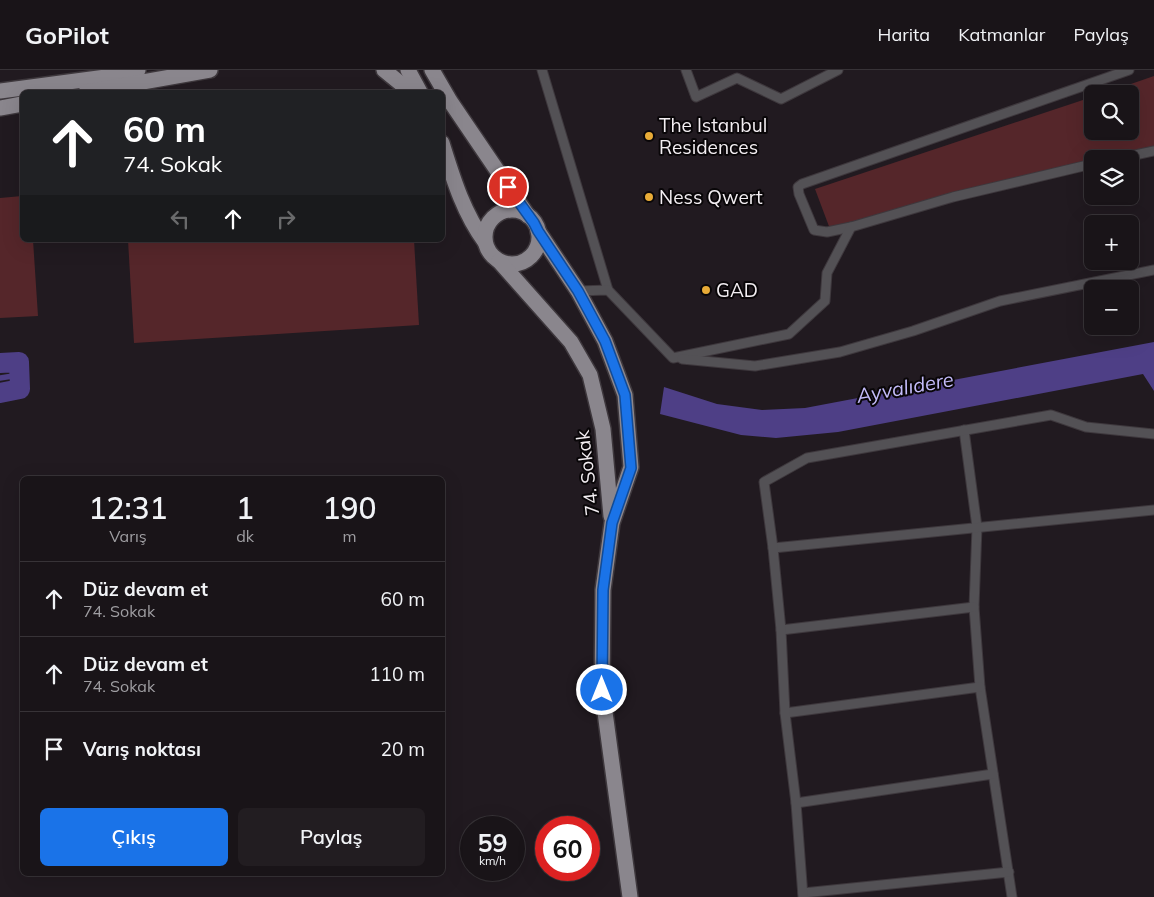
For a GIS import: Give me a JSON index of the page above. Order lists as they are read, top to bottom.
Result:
{
  "streets": {
    "main road": ["74. Sokak"]
  },
  "water": ["Ayvalıdere"],
  "places": ["The Istanbul Residences", "Ness Qwert", "GAD"],
  "page": {
    "header": "GoPilot",
    "nav": ["Harita", "Katmanlar", "Paylaş"],
    "map_buttons": ["+", "−"],
    "turn": ["60 m", "74. Sokak"],
    "eta": [
      "12:31",
      "Varış",
      "1",
      "dk",
      "190",
      "m"
    ],
    "list": [
      {
        "name": "Düz devam et",
        "note": "74. Sokak",
        "value": "60 m"
      },
      {
        "name": "Düz devam et",
        "note": "74. Sokak",
        "value": "110 m"
      },
      {
        "name": "Varış noktası",
        "value": "20 m"
      }
    ],
    "buttons": ["Çıkış", "Paylaş"],
    "speed": "59 km/h",
    "limit": "60"
  }
}
